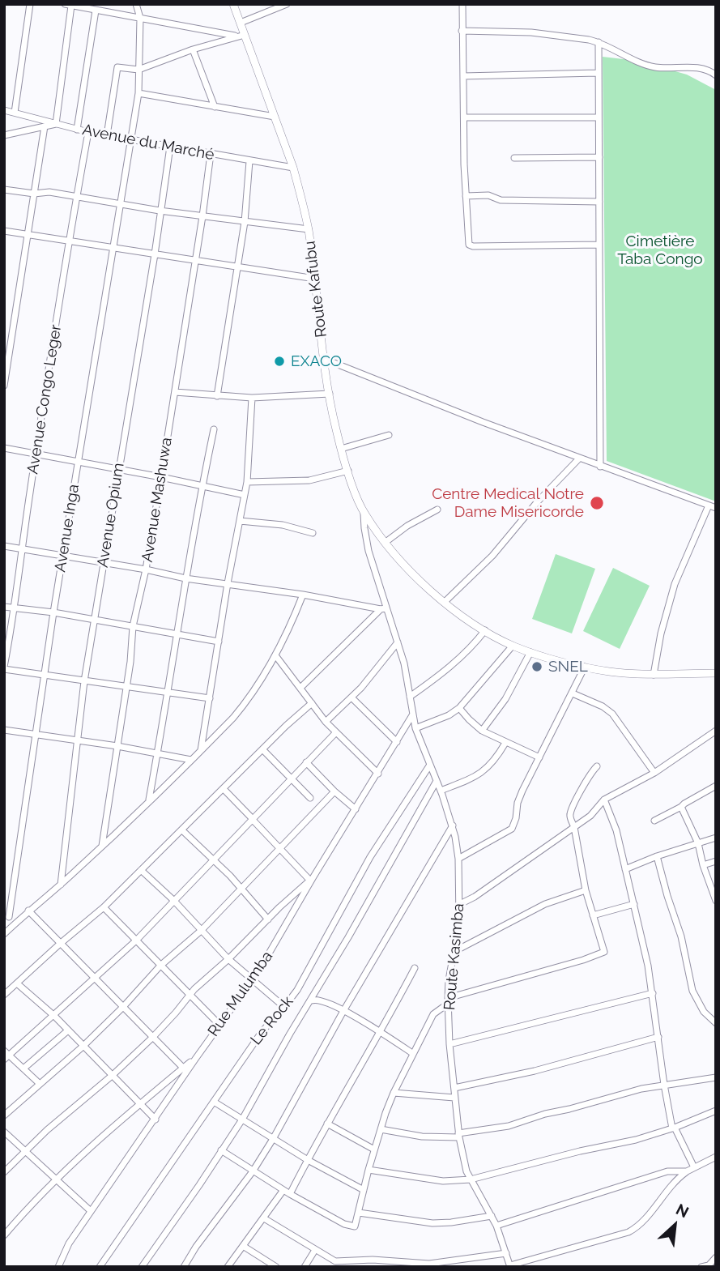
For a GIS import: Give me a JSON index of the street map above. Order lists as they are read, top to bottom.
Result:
{
  "streets": {
    "main road": ["Route Kafubu"],
    "street": [
      "Avenue du Marché",
      "Avenue Congo Leger",
      "Avenue Mashuwa",
      "Avenue Opium",
      "Avenue Inga",
      "Route Kasimba",
      "Rue Mulumba",
      "Le Rock"
    ]
  },
  "crossings": [
    ["Avenue du Marché", "Route Kafubu"],
    ["Avenue du Marché", "Avenue Congo Leger"],
    ["Avenue du Marché", "Avenue Mashuwa"],
    ["Avenue du Marché", "Avenue Opium"],
    ["Avenue du Marché", "Avenue Inga"],
    ["Route Kafubu", "Route Kasimba"],
    ["Route Kasimba", "Rue Mulumba"],
    ["Route Kasimba", "Le Rock"]
  ],
  "parks": ["Cimetière Taba Congo"],
  "places": ["EXACO", "Centre Medical Notre Dame Misericorde", "SNEL"],
  "north": "top right"
}
